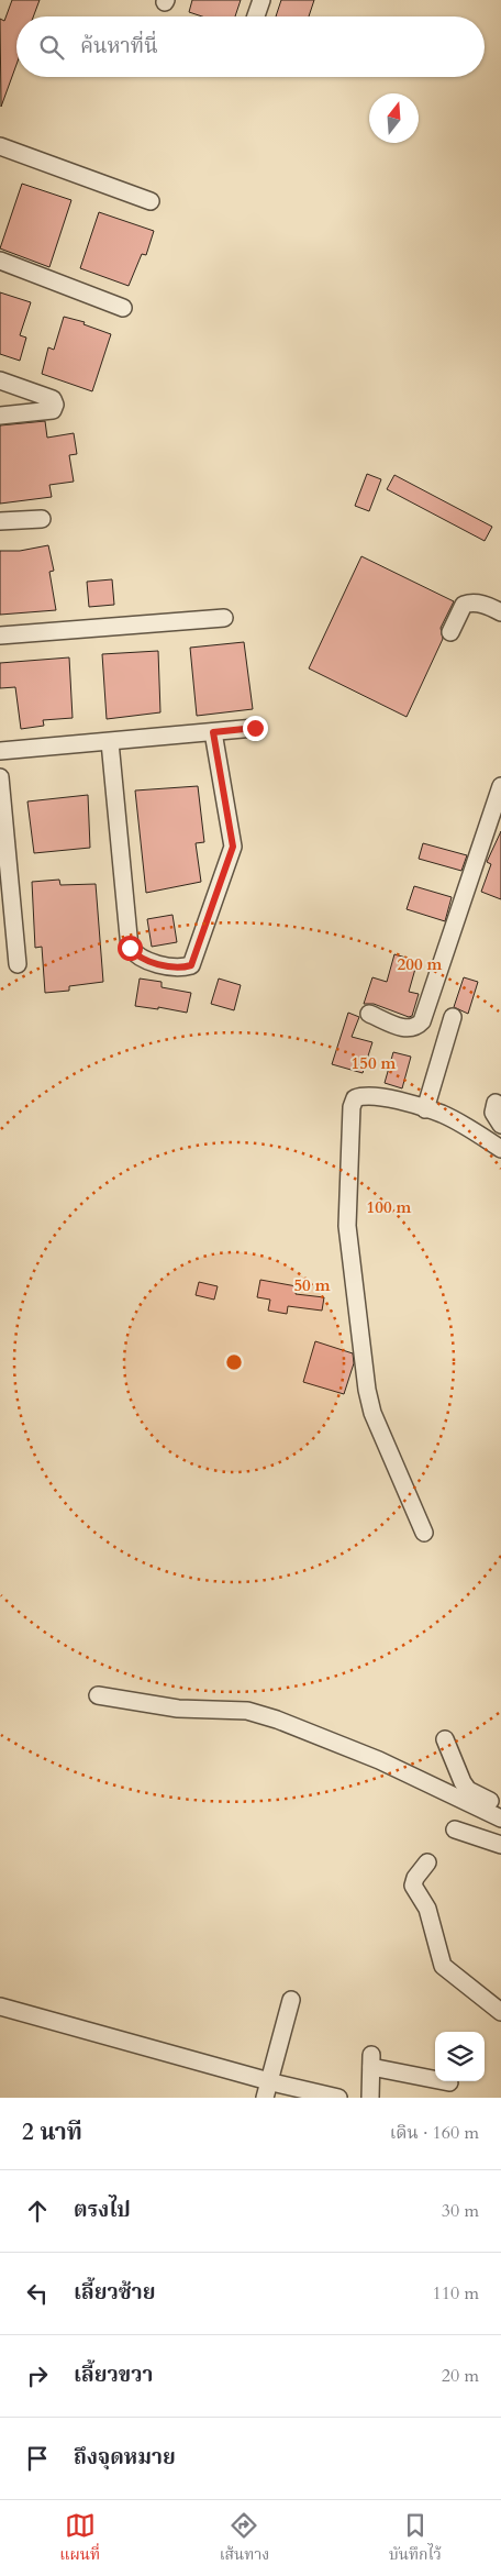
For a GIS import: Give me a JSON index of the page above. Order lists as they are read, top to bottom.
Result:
{
  "north": "top",
  "page": {
    "search": "ค้นหาที่นี่",
    "heading": ["2 นาที", "เดิน · 160 m"],
    "list": [
      ["ตรงไป", "30 m"],
      ["เลี้ยวซ้าย", "110 m"],
      ["เลี้ยวขวา", "20 m"],
      "ถึงจุดหมาย"
    ],
    "nav": ["แผนที่", "เส้นทาง", "บันทึกไว้"]
  },
  "rings": [
    "200 m",
    "150 m",
    "100 m",
    "50 m"
  ]
}
